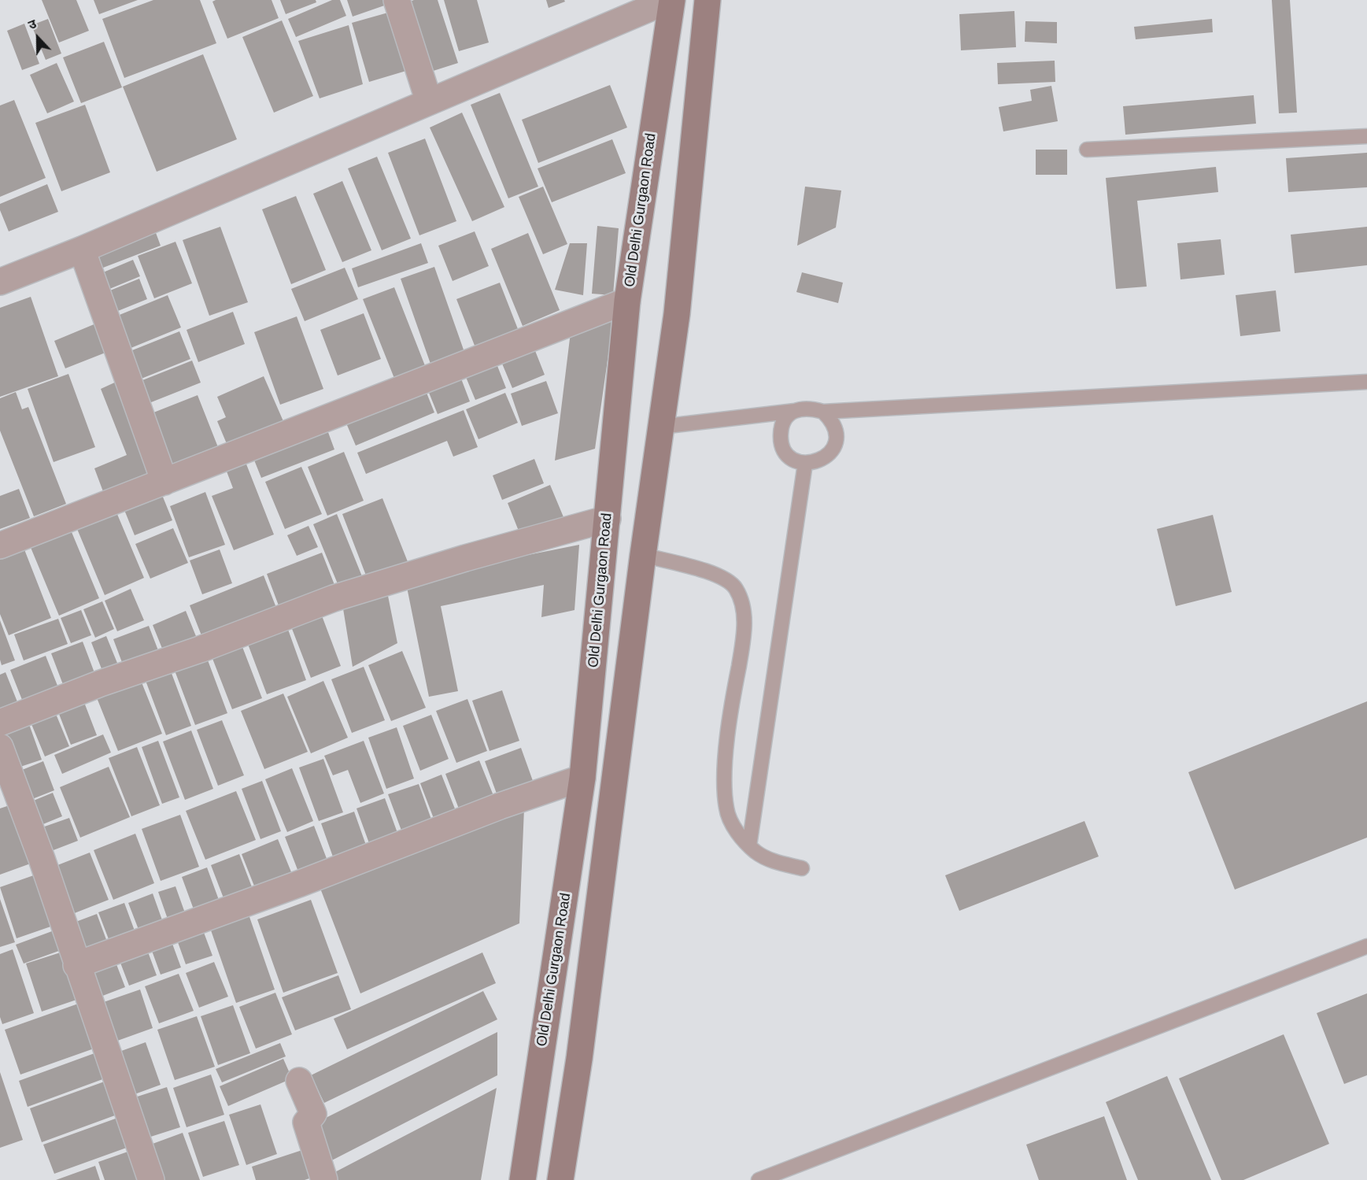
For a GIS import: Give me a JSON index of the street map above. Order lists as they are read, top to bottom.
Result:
{
  "streets": {
    "main road": ["Old Delhi Gurgaon Road"]
  },
  "north": "top"
}
